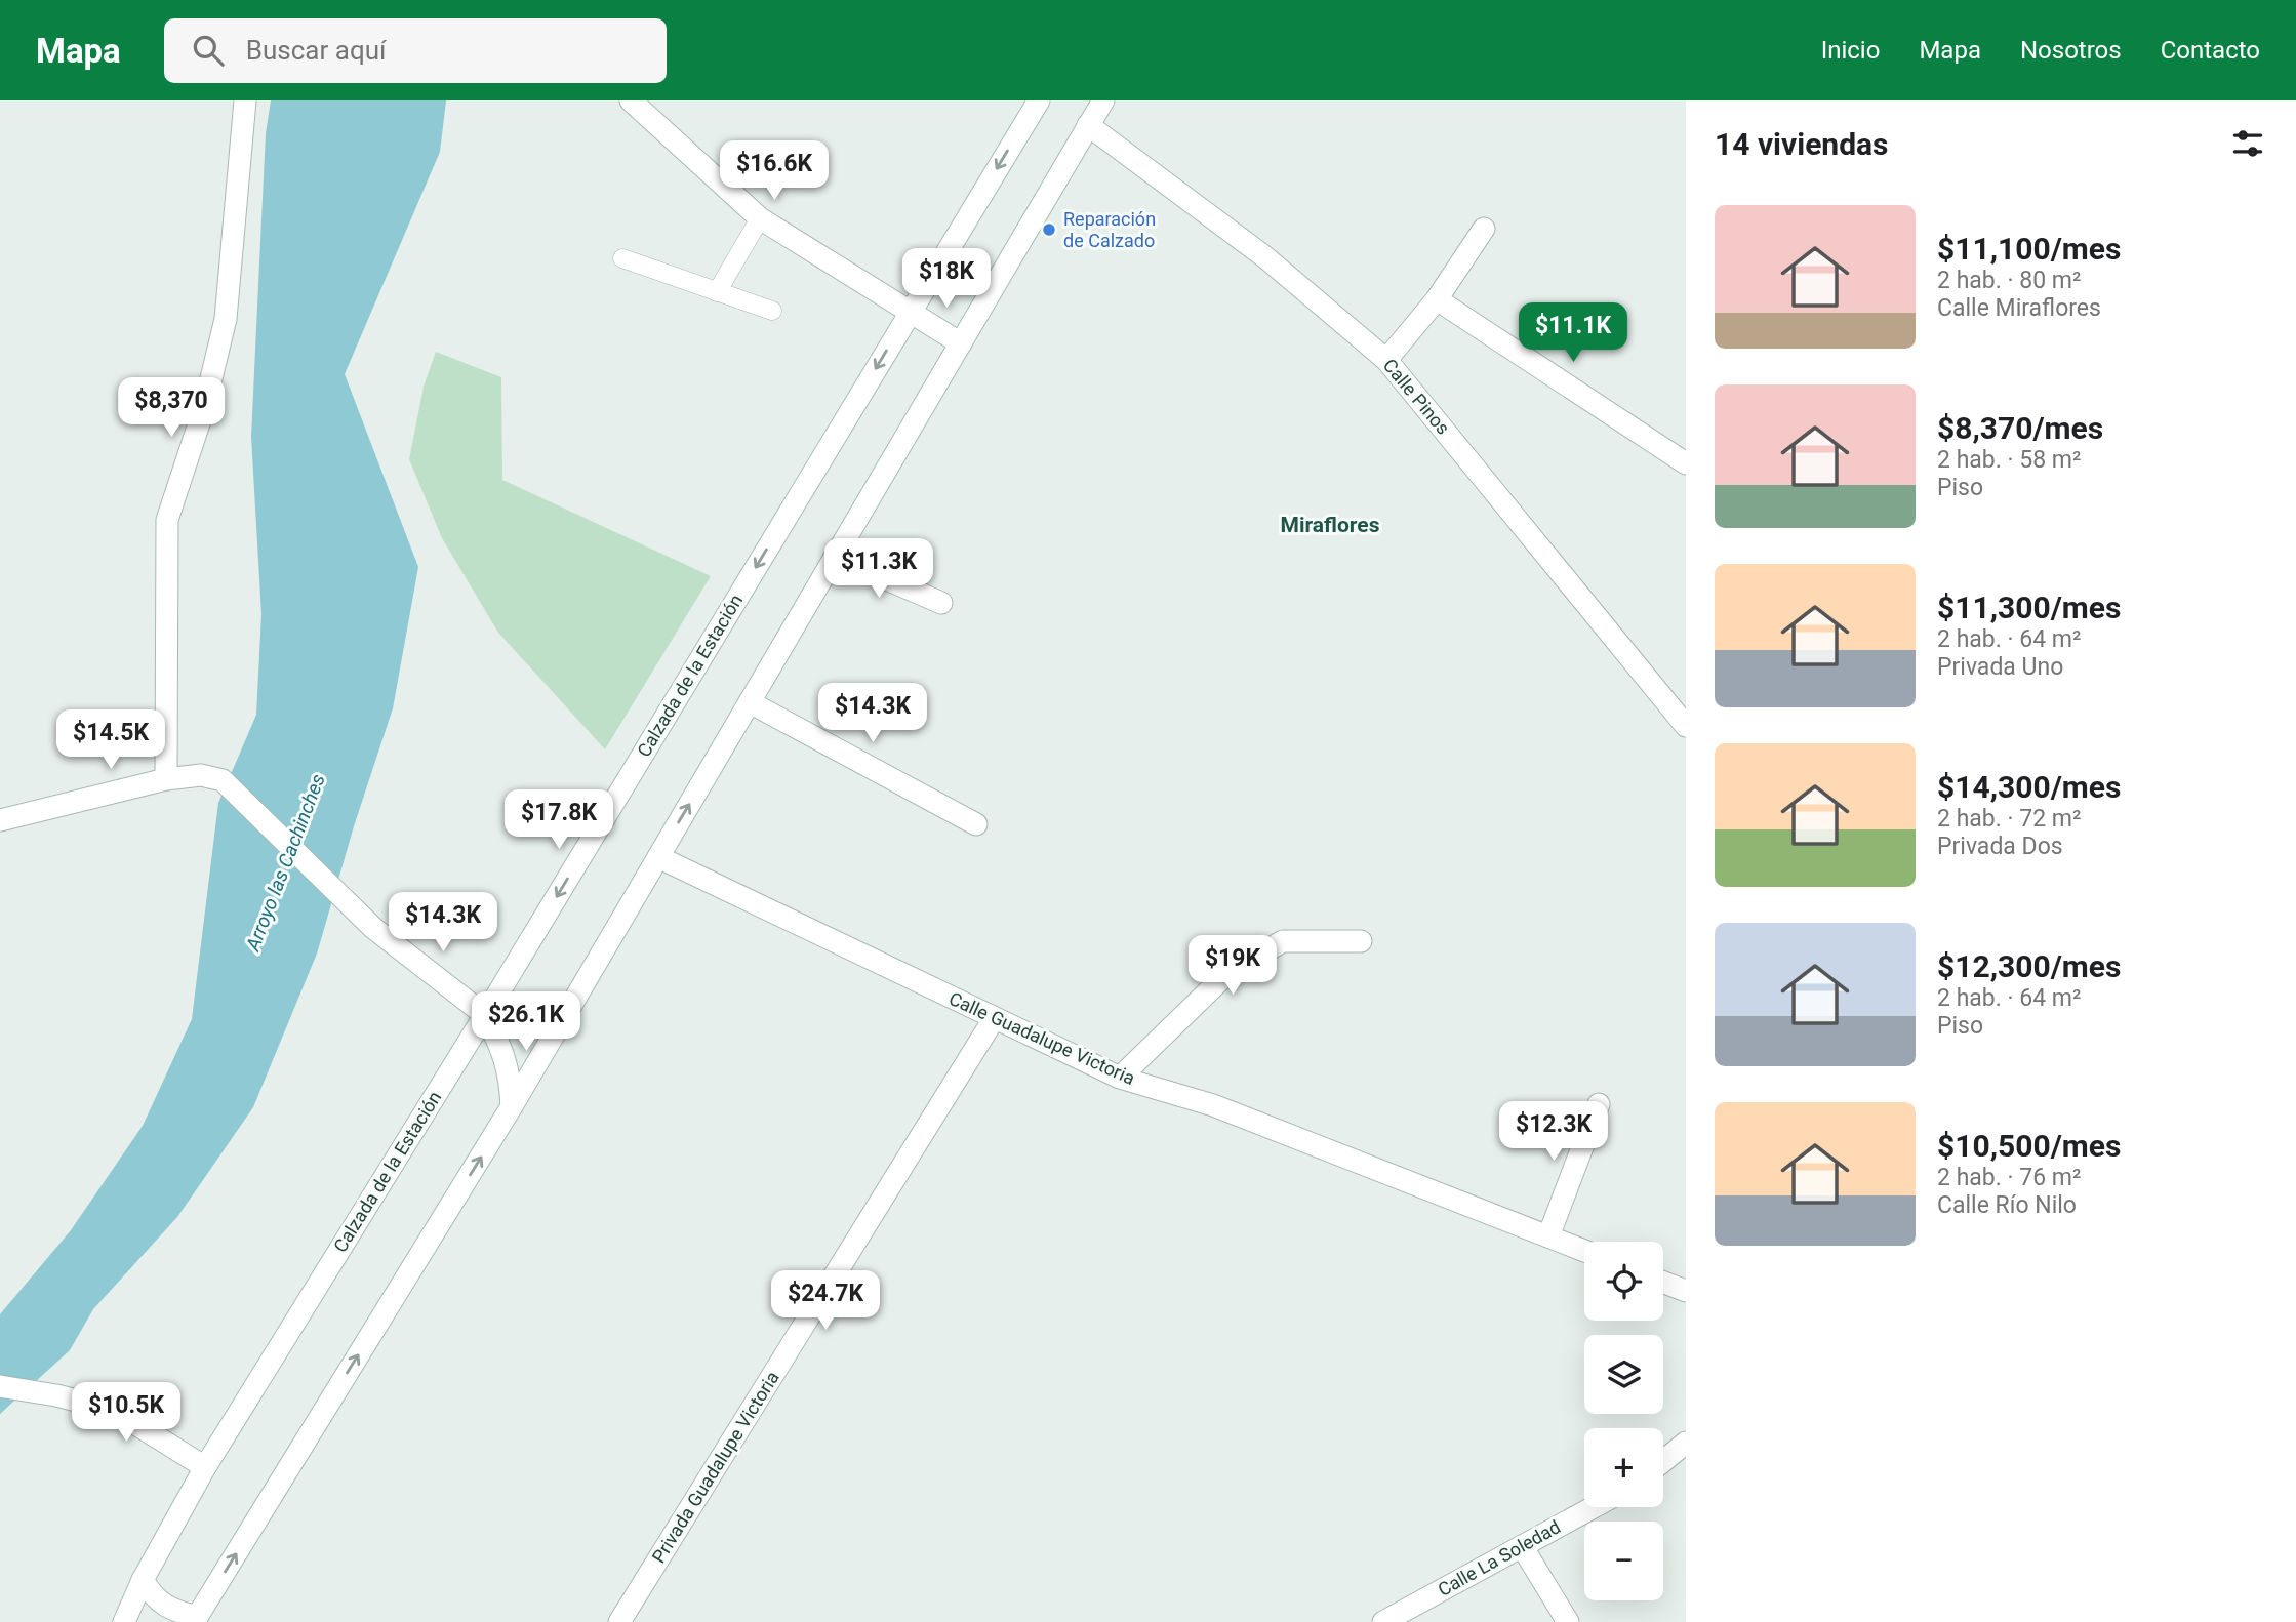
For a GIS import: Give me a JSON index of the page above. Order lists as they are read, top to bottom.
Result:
{
  "streets": {
    "street": [
      "Calle Pinos",
      "Calzada de la Estación",
      "Calle Guadalupe Victoria",
      "Privada Guadalupe Victoria",
      "Calle La Soledad"
    ]
  },
  "crossings": [
    ["Calle Guadalupe Victoria", "Privada Guadalupe Victoria"]
  ],
  "districts": ["Miraflores"],
  "water": ["Arroyo las Cachinches"],
  "places": ["Reparación de Calzado"],
  "page": {
    "header": "Mapa",
    "search": "Buscar aquí",
    "nav": [
      "Inicio",
      "Mapa",
      "Nosotros",
      "Contacto"
    ],
    "heading": "14 viviendas",
    "price": [
      "$16.6K",
      "$18K",
      "$11.1K",
      "$8,370",
      "$11.3K",
      "$14.3K",
      "$14.5K",
      "$17.8K",
      "$14.3K",
      "$19K",
      "$26.1K",
      "$12.3K",
      "$24.7K",
      "$10.5K"
    ],
    "list": [
      {
        "name": "$11,100/mes",
        "note": "2 hab. · 80 m² · Calle Miraflores"
      },
      {
        "name": "$8,370/mes",
        "note": "2 hab. · 58 m² · Piso"
      },
      {
        "name": "$11,300/mes",
        "note": "2 hab. · 64 m² · Privada Uno"
      },
      {
        "name": "$14,300/mes",
        "note": "2 hab. · 72 m² · Privada Dos"
      },
      {
        "name": "$12,300/mes",
        "note": "2 hab. · 64 m² · Piso"
      },
      {
        "name": "$10,500/mes",
        "note": "2 hab. · 76 m² · Calle Río Nilo"
      }
    ],
    "map_buttons": ["+", "−"]
  }
}
